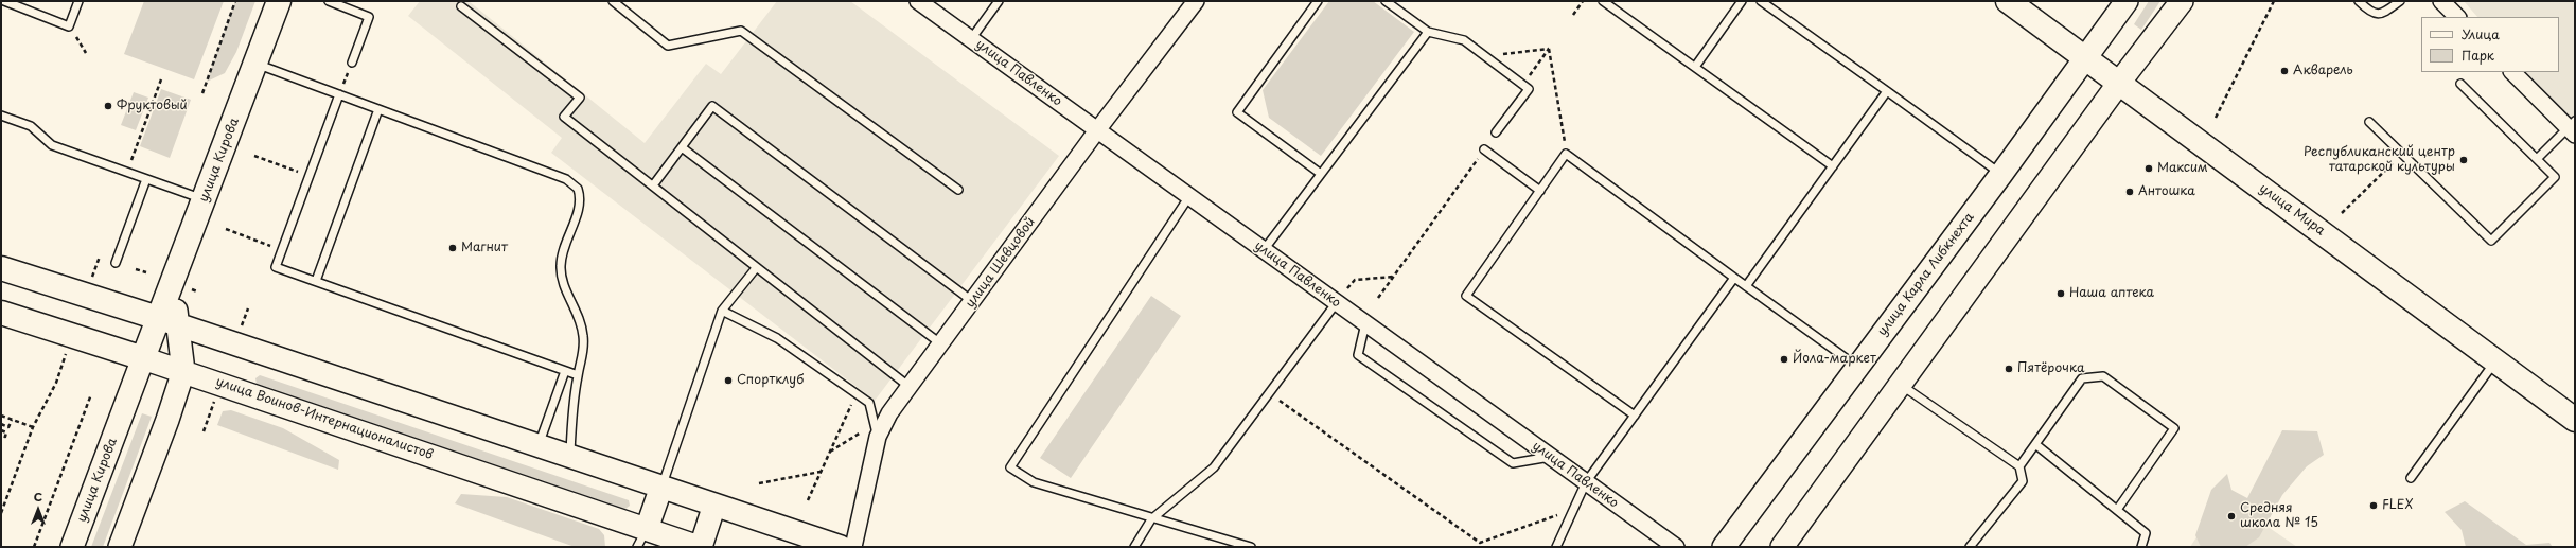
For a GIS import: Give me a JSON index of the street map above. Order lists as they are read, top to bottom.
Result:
{
  "streets": {
    "main road": [
      "улица Кирова",
      "улица Мира",
      "улица Карла Либкнехта",
      "улица Воинов-Интернационалистов"
    ],
    "street": ["улица Павленко", "улица Шевцовой"]
  },
  "crossings": [
    ["улица Павленко", "улица Шевцовой"],
    ["улица Кирова", "улица Воинов-Интернационалистов"],
    ["улица Мира", "улица Карла Либкнехта"]
  ],
  "places": [
    "Акварель",
    "Фруктовый",
    "Республиканский центр татарской культуры",
    "Максим",
    "Антошка",
    "Магнит",
    "Наша аптека",
    "Йола-маркет",
    "Пятёрочка",
    "Спортклуб",
    "FLEX",
    "Средняя школа № 15"
  ],
  "legend": ["Улица", "Парк"],
  "north": "top"
}
